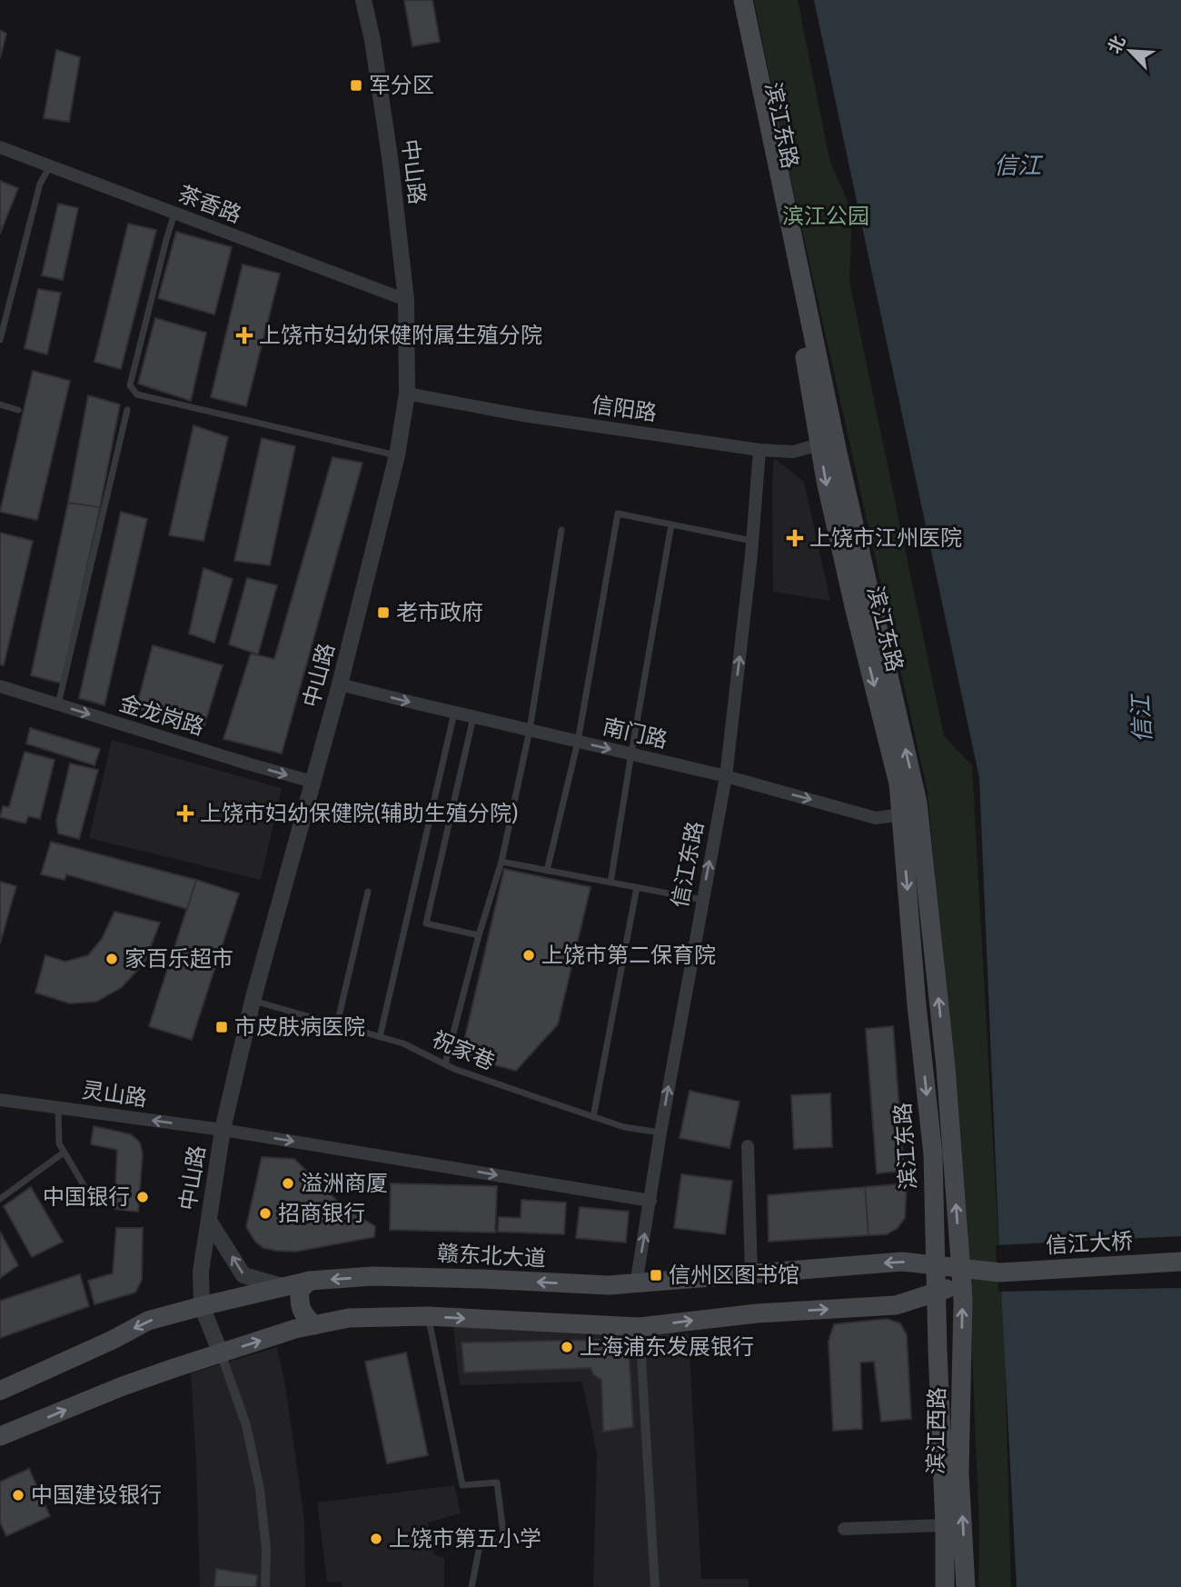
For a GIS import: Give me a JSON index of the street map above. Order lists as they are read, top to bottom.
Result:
{
  "streets": {
    "main road": [
      "滨江东路",
      "信江大桥",
      "赣东北大道",
      "滨江西路"
    ],
    "street": [
      "中山路",
      "茶香路",
      "信阳路",
      "金龙岗路",
      "南门路",
      "信江东路",
      "灵山路"
    ],
    "lane": ["祝家巷"]
  },
  "crossings": [
    ["滨江东路", "信阳路"],
    ["滨江东路", "南门路"],
    ["滨江东路", "赣东北大道"],
    ["滨江东路", "滨江西路"],
    ["中山路", "茶香路"],
    ["中山路", "信阳路"],
    ["中山路", "金龙岗路"],
    ["中山路", "南门路"],
    ["中山路", "祝家巷"],
    ["中山路", "灵山路"],
    ["中山路", "赣东北大道"],
    ["信阳路", "信江东路"],
    ["南门路", "信江东路"],
    ["信江东路", "祝家巷"],
    ["信江东路", "灵山路"],
    ["信江东路", "赣东北大道"],
    ["信江大桥", "赣东北大道"],
    ["赣东北大道", "滨江西路"]
  ],
  "one_way": ["金龙岗路", "南门路", "信江东路"],
  "water": ["信江"],
  "parks": ["滨江公园"],
  "places": {
    "transit": [
      "军分区",
      "老市政府",
      "市皮肤病医院",
      "信州区图书馆"
    ],
    "health": ["上饶市妇幼保健附属生殖分院", "上饶市江州医院", "上饶市妇幼保健院(辅助生殖分院)"],
    "other": [
      "上饶市第二保育院",
      "家百乐超市",
      "溢洲商厦",
      "中国银行",
      "招商银行",
      "上海浦东发展银行",
      "中国建设银行",
      "上饶市第五小学"
    ]
  },
  "north": "top left"
}
